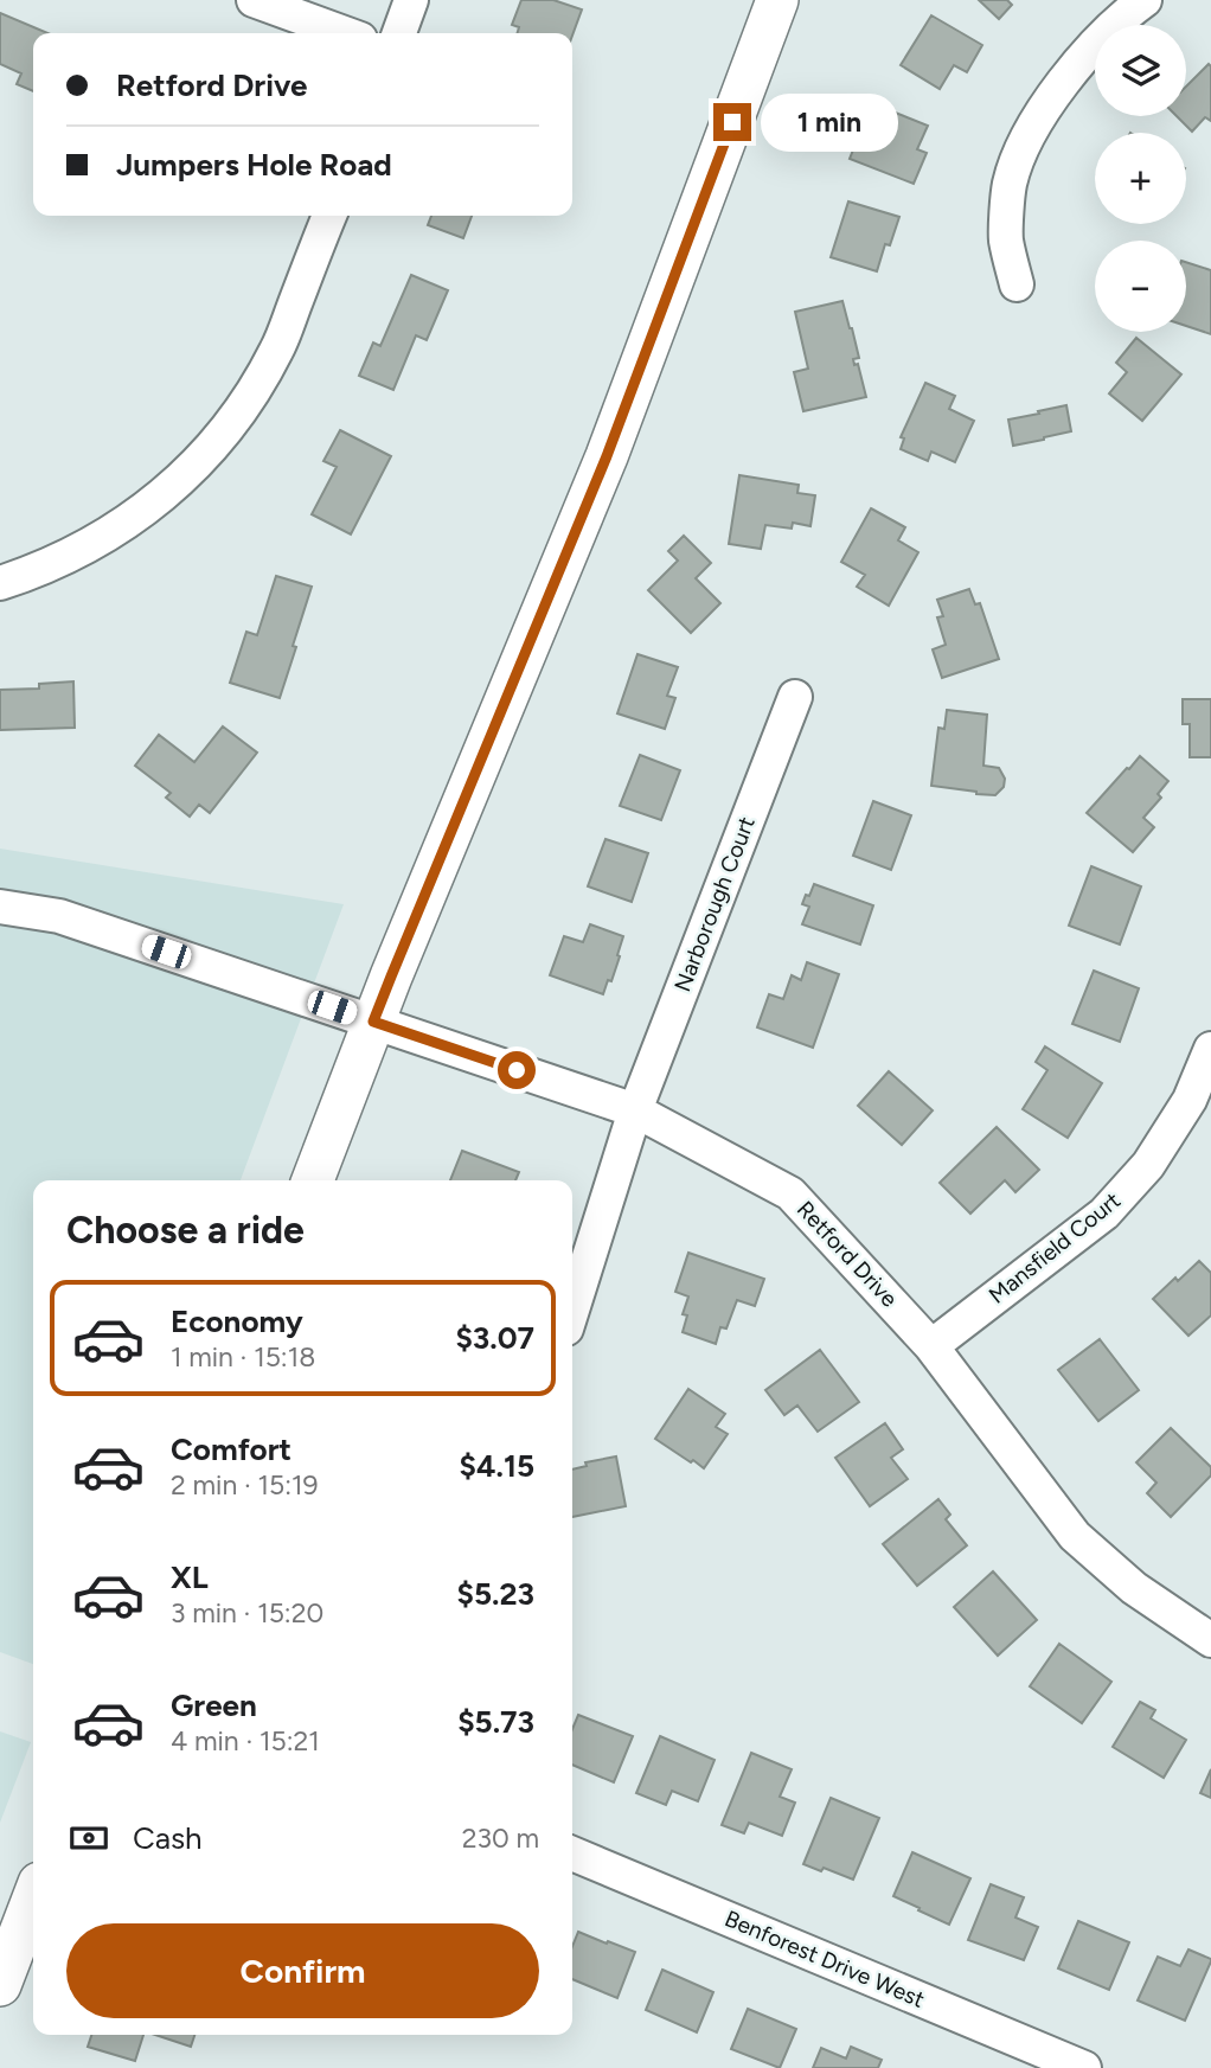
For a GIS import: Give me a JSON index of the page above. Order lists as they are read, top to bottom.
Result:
{
  "streets": {
    "street": [
      "Narborough Court",
      "Mansfield Court",
      "Retford Drive",
      "Benforest Drive West"
    ]
  },
  "crossings": [
    ["Narborough Court", "Retford Drive"],
    ["Mansfield Court", "Retford Drive"]
  ],
  "page": {
    "map_buttons": ["+", "−"],
    "banner": ["Retford Drive", "Jumpers Hole Road"],
    "bubble": "1 min",
    "heading": "Choose a ride",
    "list": [
      {
        "name": "Economy",
        "note": "1 min · 15:18",
        "value": "$3.07"
      },
      {
        "name": "Comfort",
        "note": "2 min · 15:19",
        "value": "$4.15"
      },
      {
        "name": "XL",
        "note": "3 min · 15:20",
        "value": "$5.23"
      },
      {
        "name": "Green",
        "note": "4 min · 15:21",
        "value": "$5.73"
      }
    ],
    "pay": ["Cash", "230 m"],
    "buttons": "Confirm"
  }
}
